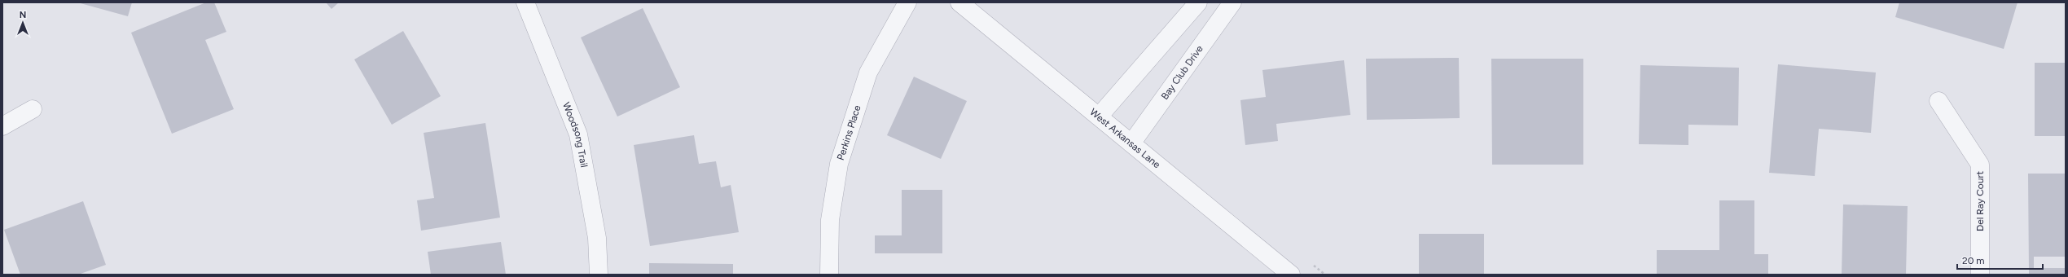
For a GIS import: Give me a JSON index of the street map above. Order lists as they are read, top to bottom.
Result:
{
  "streets": {
    "street": [
      "Bay Club Drive",
      "Perkins Place",
      "Woodsong Trail",
      "West Arkansas Lane",
      "Del Ray Court"
    ]
  },
  "crossings": [
    ["Bay Club Drive", "West Arkansas Lane"]
  ],
  "scale_bar": "20 m",
  "north": "top"
}
